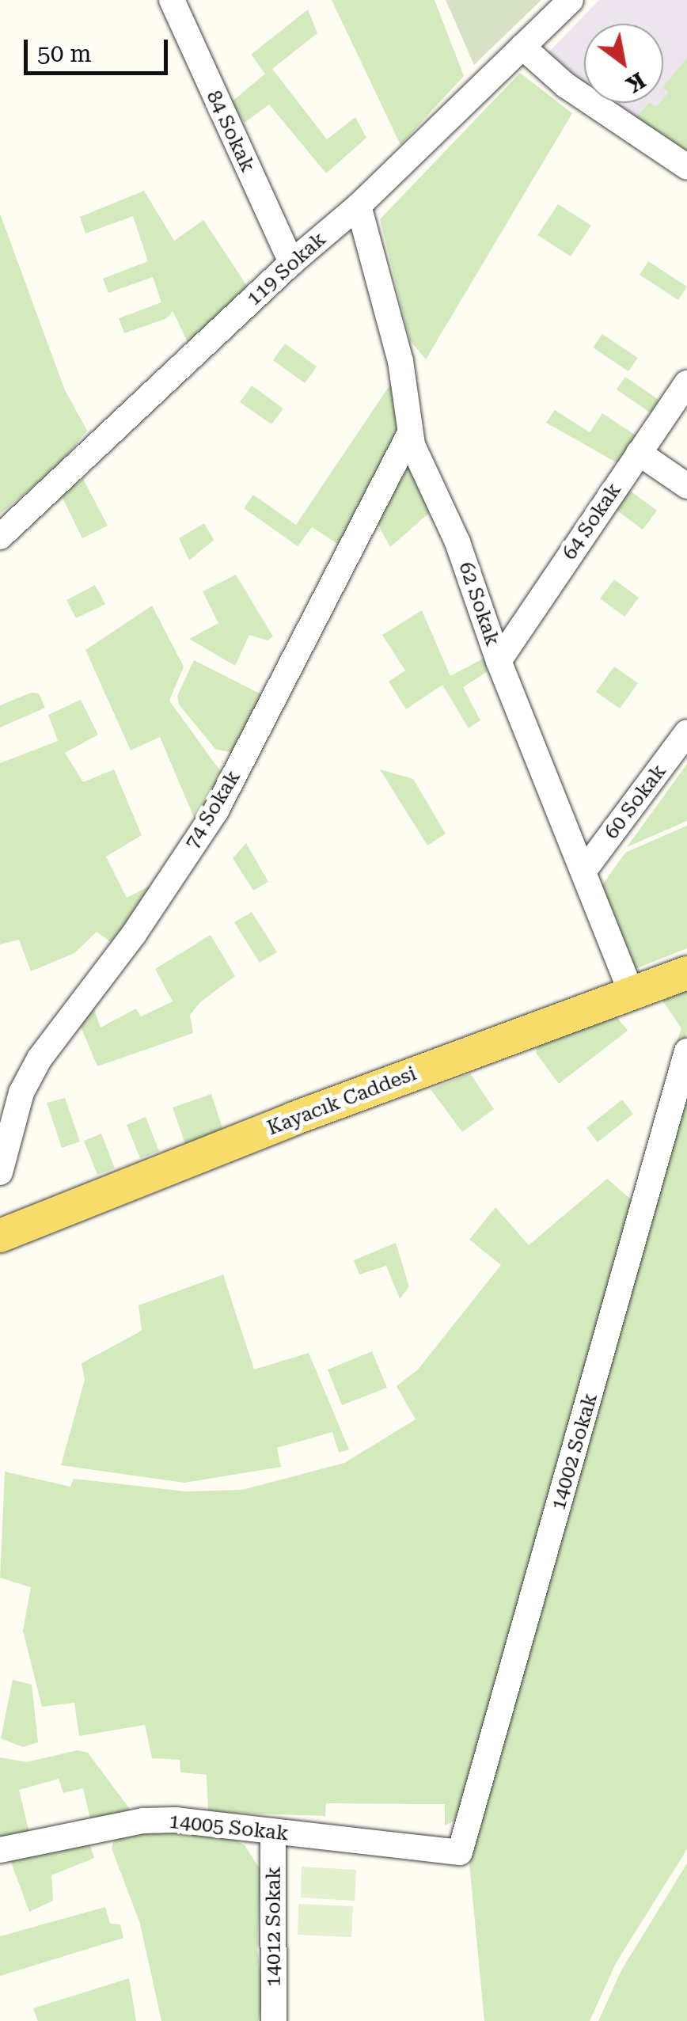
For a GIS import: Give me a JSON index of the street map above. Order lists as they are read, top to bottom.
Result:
{
  "streets": {
    "main road": ["Kayacık Caddesi"],
    "street": [
      "84 Sokak",
      "119 Sokak",
      "64 Sokak",
      "62 Sokak",
      "60 Sokak",
      "74 Sokak",
      "14002 Sokak",
      "14005 Sokak",
      "14012 Sokak"
    ]
  },
  "crossings": [
    ["84 Sokak", "119 Sokak"],
    ["119 Sokak", "62 Sokak"],
    ["64 Sokak", "62 Sokak"],
    ["62 Sokak", "60 Sokak"],
    ["62 Sokak", "74 Sokak"],
    ["62 Sokak", "Kayacık Caddesi"],
    ["14002 Sokak", "14005 Sokak"],
    ["14005 Sokak", "14012 Sokak"]
  ],
  "scale_bar": "50 m",
  "north": "bottom right"
}
